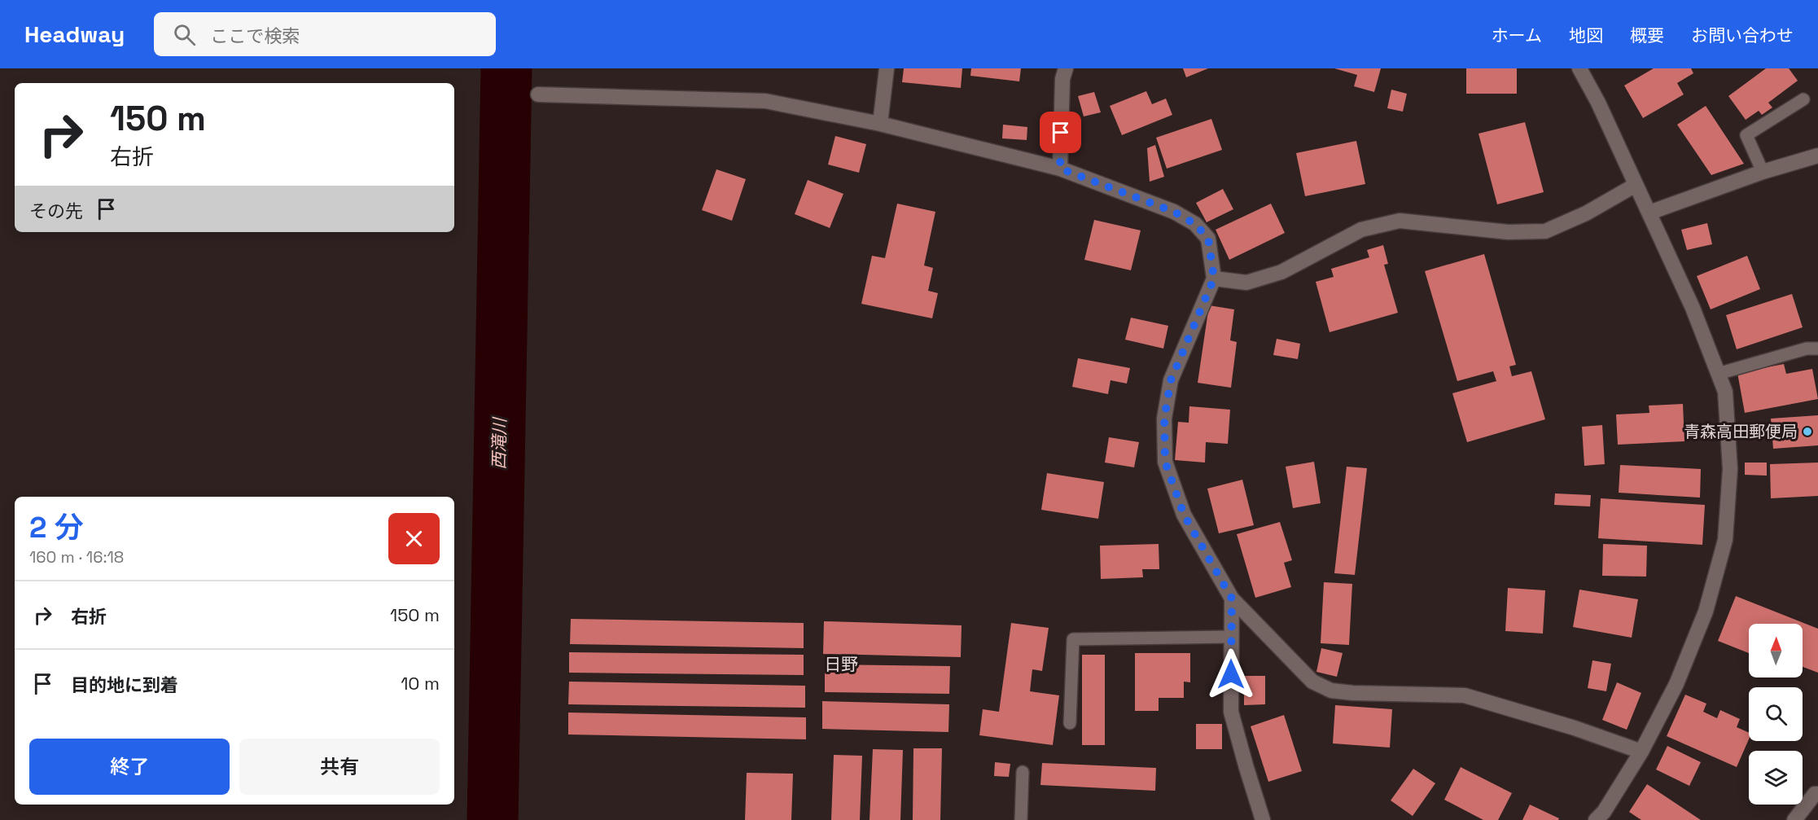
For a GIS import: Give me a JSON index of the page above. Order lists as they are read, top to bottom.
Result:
{
  "districts": ["日野"],
  "water": ["西滝川"],
  "places": ["青森高田郵便局"],
  "north": "top",
  "page": {
    "header": "Headway",
    "search": "ここで検索",
    "nav": [
      "ホーム",
      "地図",
      "概要",
      "お問い合わせ"
    ],
    "turn": ["150 m", "右折"],
    "then": "その先",
    "heading": ["2 分", "160 m · 16:18"],
    "list": [
      {
        "name": "右折",
        "value": "150 m"
      },
      {
        "name": "目的地に到着",
        "value": "10 m"
      }
    ],
    "buttons": ["終了", "共有"]
  }
}
